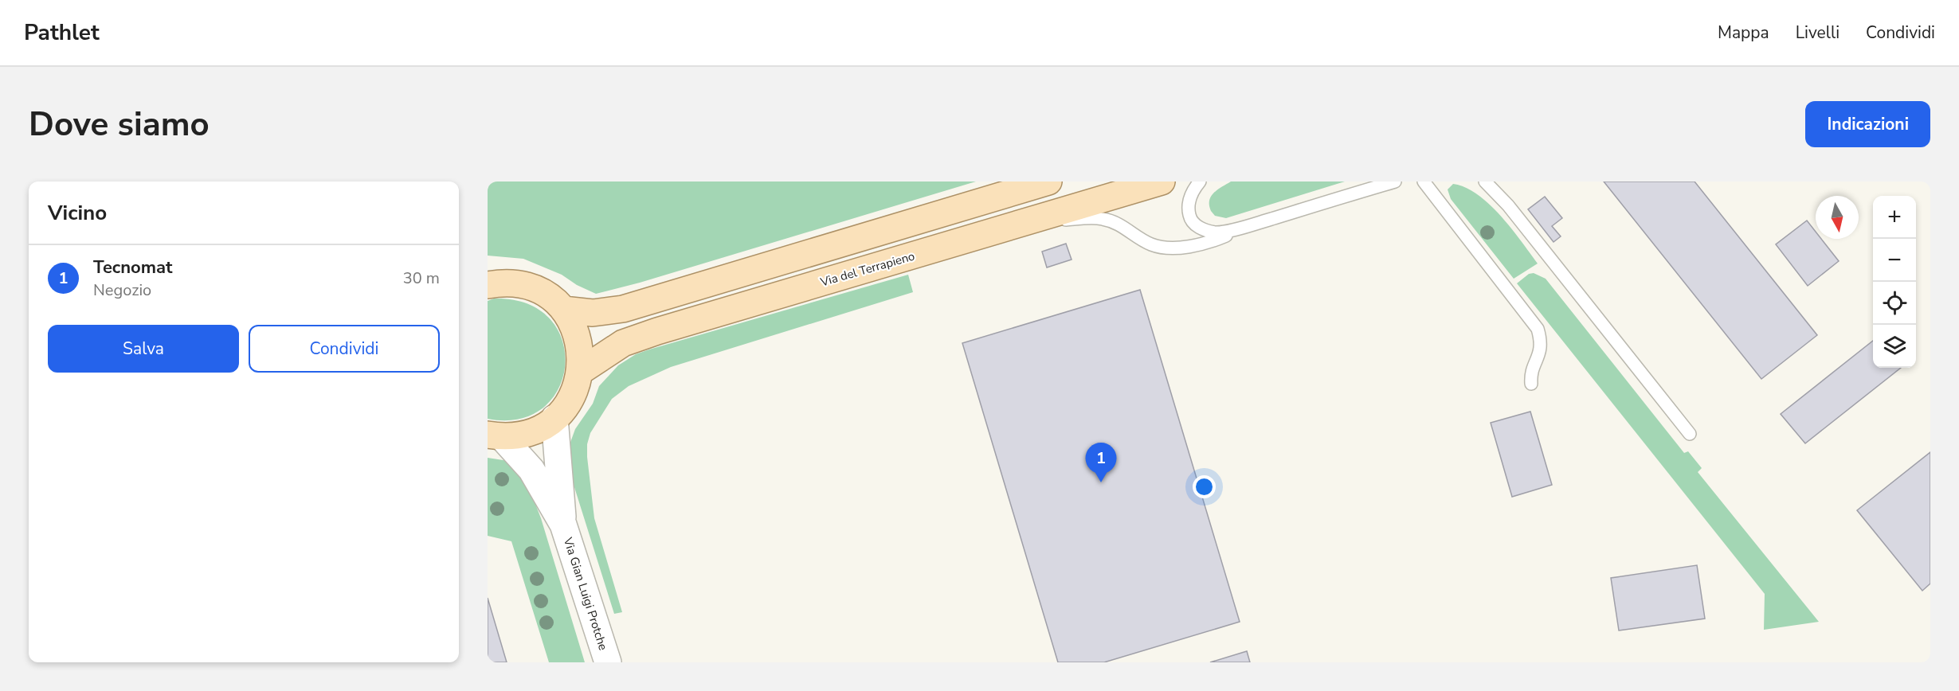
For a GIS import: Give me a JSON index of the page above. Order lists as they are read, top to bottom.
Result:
{
  "streets": {
    "main road": ["Via del Terrapieno"],
    "street": ["Via Gian Luigi Protche"]
  },
  "north": "bottom",
  "page": {
    "header": "Pathlet",
    "nav": ["Mappa", "Livelli", "Condividi"],
    "buttons": [
      "Indicazioni",
      ["Salva", "Condividi"]
    ],
    "title": "Dove siamo",
    "heading": "Vicino",
    "map_buttons": ["+", "−"],
    "list": [
      {
        "mark": "1",
        "name": "Tecnomat",
        "note": "Negozio",
        "value": "30 m"
      }
    ],
    "pins": "1"
  }
}
